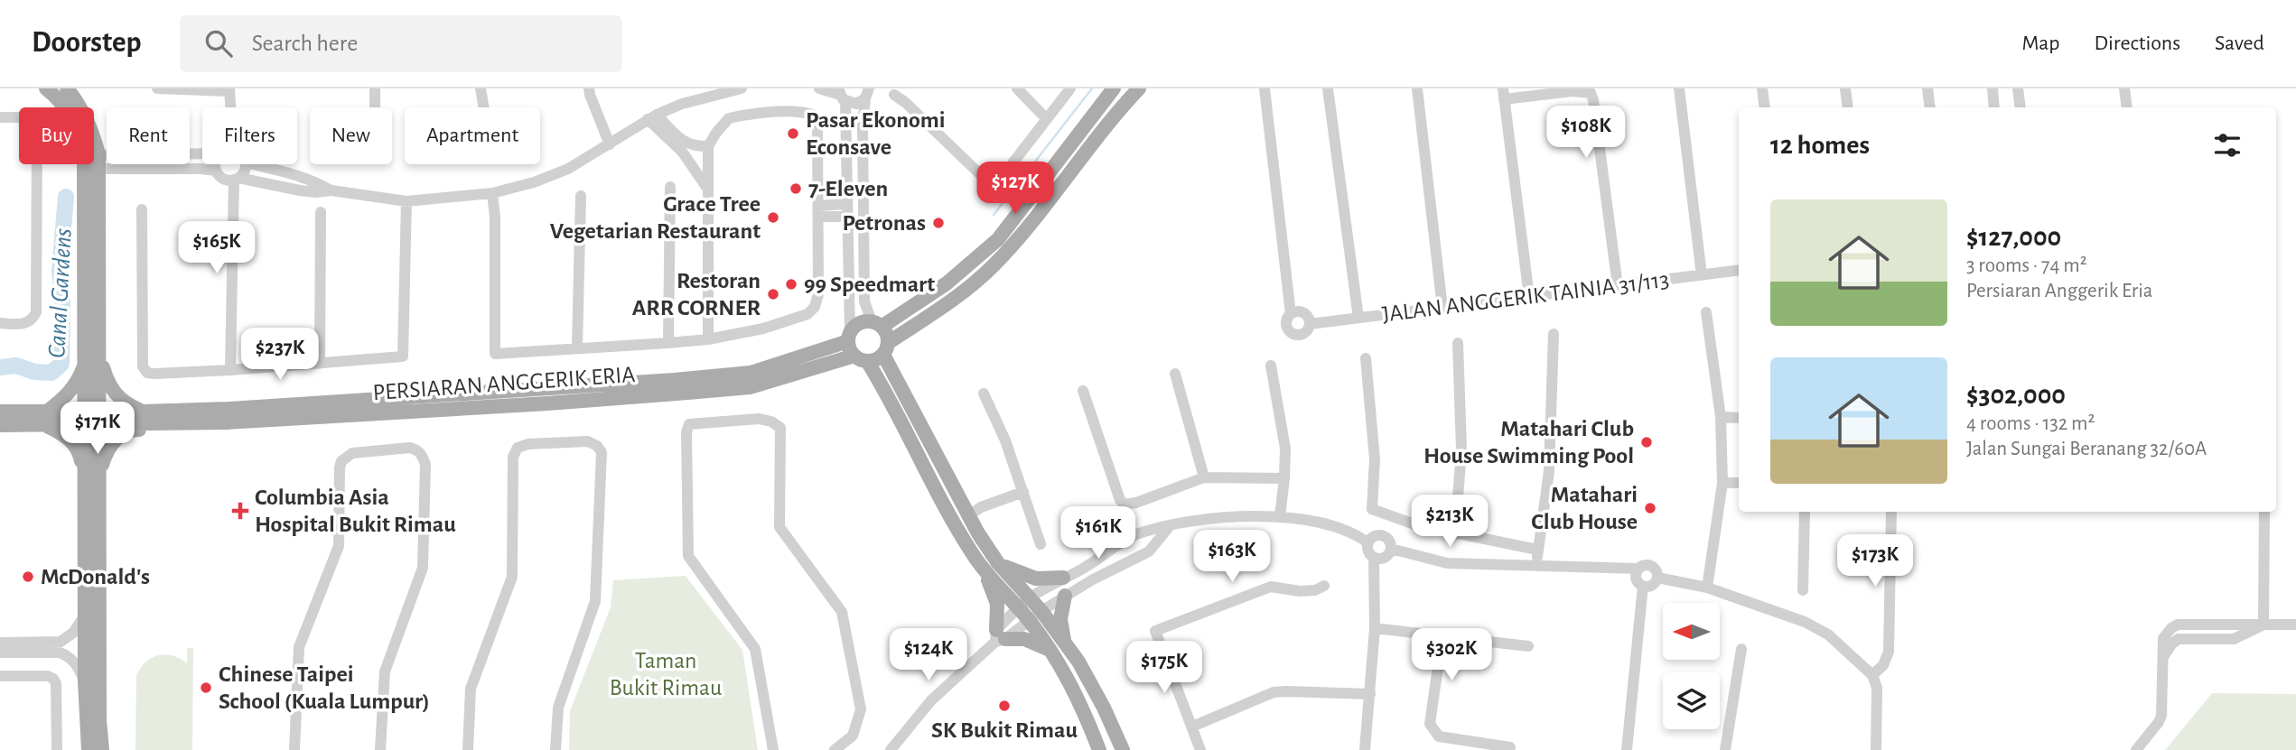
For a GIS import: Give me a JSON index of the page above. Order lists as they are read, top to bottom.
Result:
{
  "streets": {
    "main road": ["PERSIARAN ANGGERIK ERIA"],
    "street": ["JALAN ANGGERIK TAINIA 31/113"]
  },
  "water": ["Canal Gardens"],
  "parks": ["Taman Bukit Rimau"],
  "places": {
    "other": [
      "Pasar Ekonomi Econsave",
      "7-Eleven",
      "Grace Tree Vegetarian Restaurant",
      "Petronas",
      "99 Speedmart",
      "Restoran ARR CORNER",
      "Matahari Club House Swimming Pool",
      "Matahari Club House",
      "McDonald's",
      "Chinese Taipei School (Kuala Lumpur)",
      "SK Bukit Rimau"
    ],
    "health": ["Columbia Asia Hospital Bukit Rimau"]
  },
  "north": "left",
  "page": {
    "header": "Doorstep",
    "search": "Search here",
    "nav": ["Map", "Directions", "Saved"],
    "price": [
      "$108K",
      "$127K",
      "$165K",
      "$237K",
      "$171K",
      "$213K",
      "$161K",
      "$163K",
      "$173K",
      "$124K",
      "$302K",
      "$175K"
    ],
    "chip": [
      "Buy",
      "Rent",
      "Filters",
      "New",
      "Apartment"
    ],
    "heading": "12 homes",
    "list": [
      {
        "name": "$127,000",
        "note": "3 rooms · 74 m² · Persiaran Anggerik Eria"
      },
      {
        "name": "$302,000",
        "note": "4 rooms · 132 m² · Jalan Sungai Beranang 32/60A"
      }
    ]
  }
}
